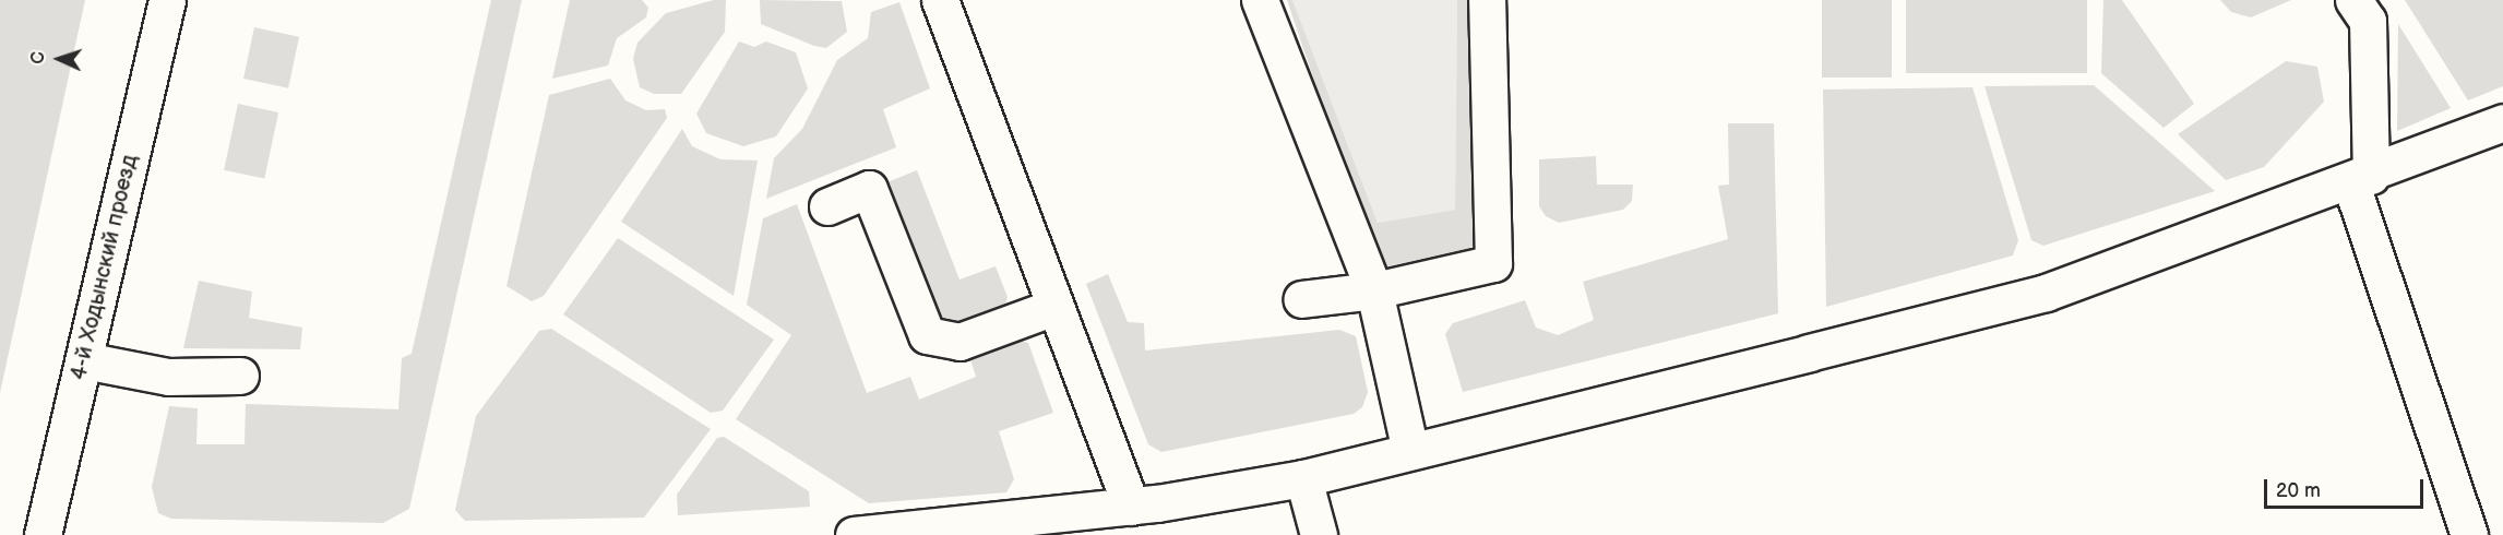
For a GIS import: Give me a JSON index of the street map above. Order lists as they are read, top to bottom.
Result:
{
  "streets": {
    "street": ["4-й Ходынский проезд"]
  },
  "scale_bar": "20 m",
  "north": "left"
}
